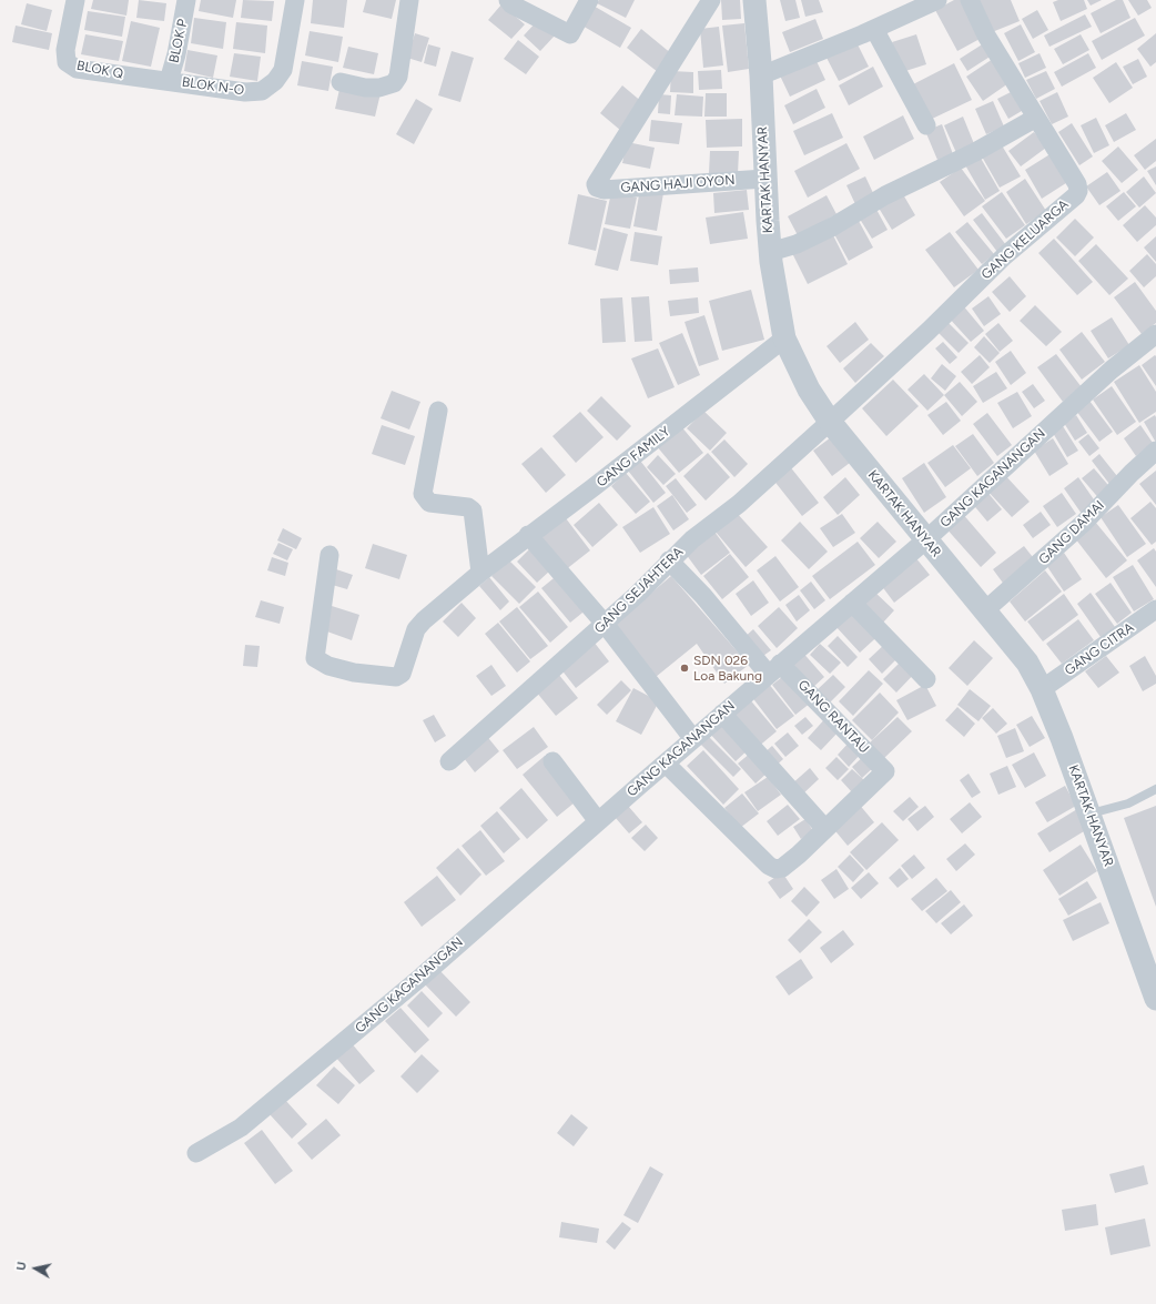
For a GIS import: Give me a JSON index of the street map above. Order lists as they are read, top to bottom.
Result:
{
  "streets": {
    "street": [
      "BLOK P",
      "BLOK Q",
      "BLOK N-O",
      "KARTAK HANYAR",
      "GANG HAJI OYON",
      "GANG KELUARGA",
      "GANG FAMILY",
      "GANG KAGANANGAN",
      "GANG DAMAI",
      "GANG SEJAHTERA",
      "GANG CITRA",
      "GANG RANTAU"
    ]
  },
  "crossings": [
    ["BLOK P", "BLOK Q"],
    ["BLOK P", "BLOK N-O"],
    ["BLOK Q", "BLOK N-O"],
    ["KARTAK HANYAR", "GANG HAJI OYON"],
    ["KARTAK HANYAR", "GANG KELUARGA"],
    ["KARTAK HANYAR", "GANG FAMILY"],
    ["KARTAK HANYAR", "GANG KAGANANGAN"],
    ["KARTAK HANYAR", "GANG DAMAI"],
    ["KARTAK HANYAR", "GANG SEJAHTERA"],
    ["KARTAK HANYAR", "GANG CITRA"],
    ["GANG KELUARGA", "GANG SEJAHTERA"],
    ["GANG KAGANANGAN", "GANG RANTAU"],
    ["GANG SEJAHTERA", "GANG RANTAU"]
  ],
  "places": ["SDN 026 Loa Bakung"],
  "north": "left"
}
